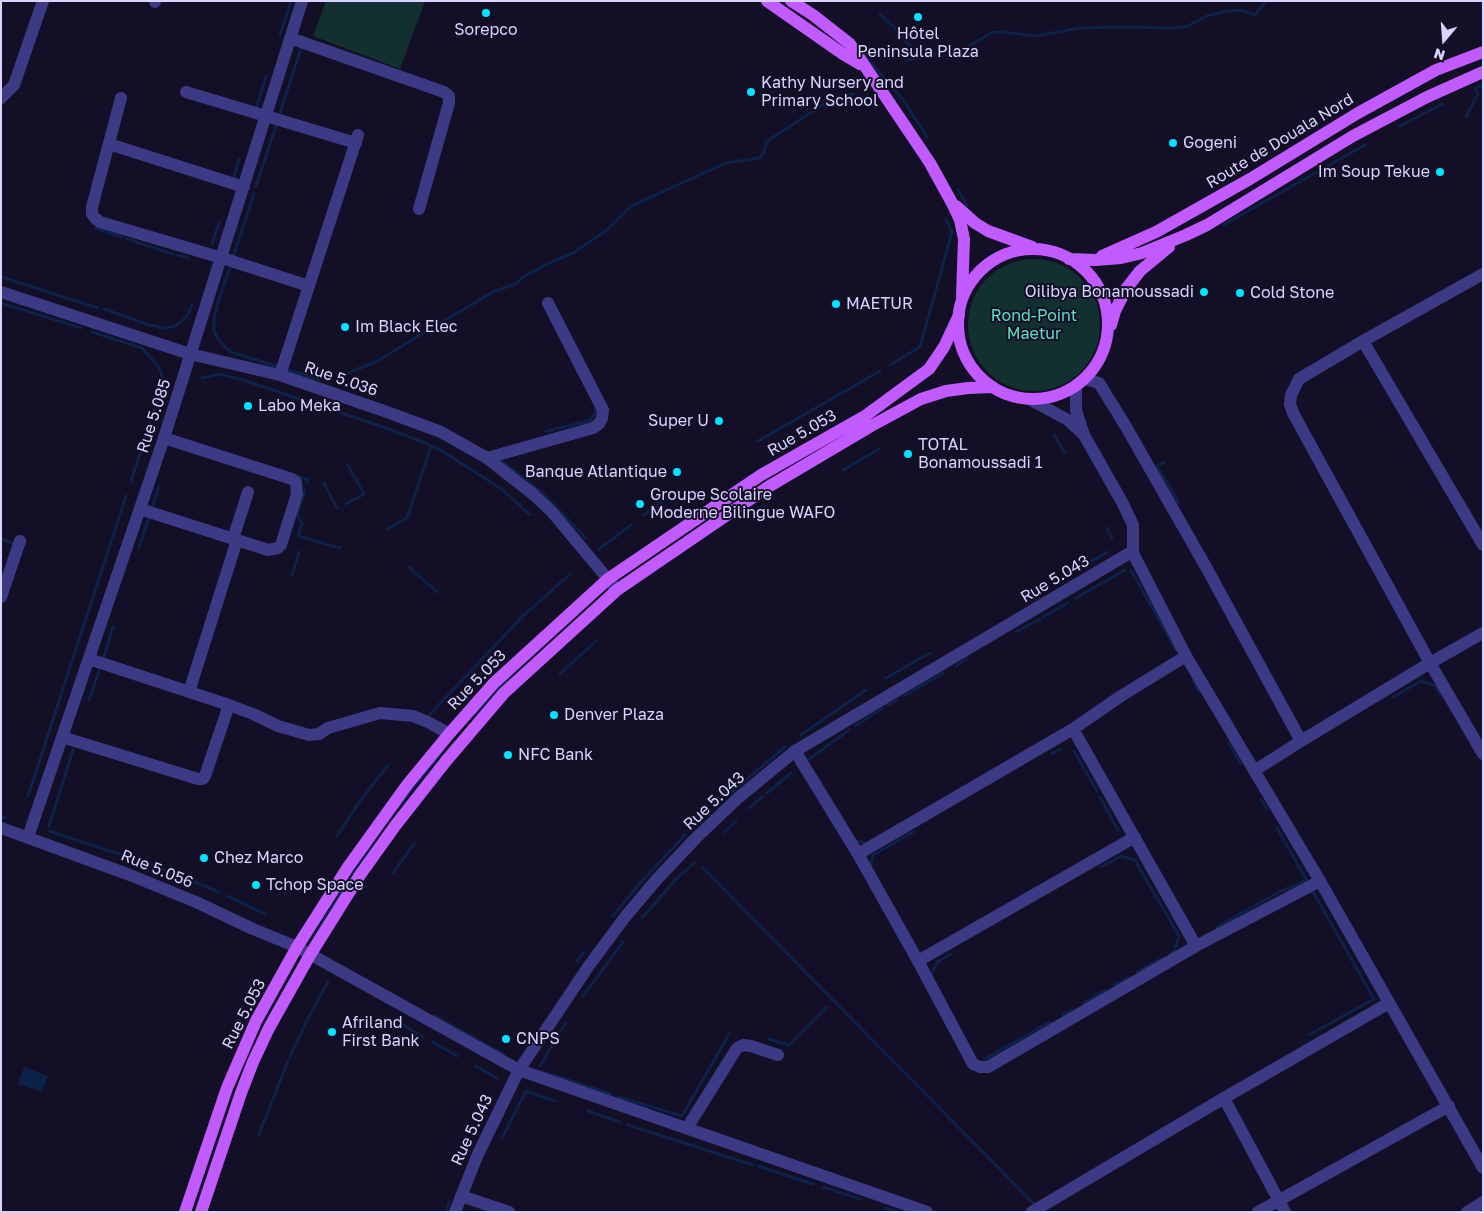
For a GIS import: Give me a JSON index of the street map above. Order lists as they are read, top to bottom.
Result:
{
  "streets": {
    "main road": ["Route de Douala Nord", "Rue 5.053"],
    "street": [
      "Rue 5.036",
      "Rue 5.085",
      "Rue 5.043",
      "Rue 5.056"
    ]
  },
  "crossings": [
    ["Rue 5.036", "Rue 5.085"],
    ["Rue 5.036", "Rue 5.053"],
    ["Rue 5.085", "Rue 5.056"],
    ["Rue 5.053", "Rue 5.056"],
    ["Rue 5.043", "Rue 5.056"]
  ],
  "parks": ["Rond-Point Maetur"],
  "places": [
    "Sorepco",
    "Hôtel Peninsula Plaza",
    "Kathy Nursery and Primary School",
    "Gogeni",
    "Im Soup Tekue",
    "Oilibya Bonamoussadi",
    "Cold Stone",
    "MAETUR",
    "Im Black Elec",
    "Labo Meka",
    "Super U",
    "TOTAL Bonamoussadi 1",
    "Banque Atlantique",
    "Groupe Scolaire Moderne Bilingue WAFO",
    "Denver Plaza",
    "NFC Bank",
    "Chez Marco",
    "Tchop Space",
    "Afriland First Bank",
    "CNPS"
  ],
  "north": "bottom"
}
